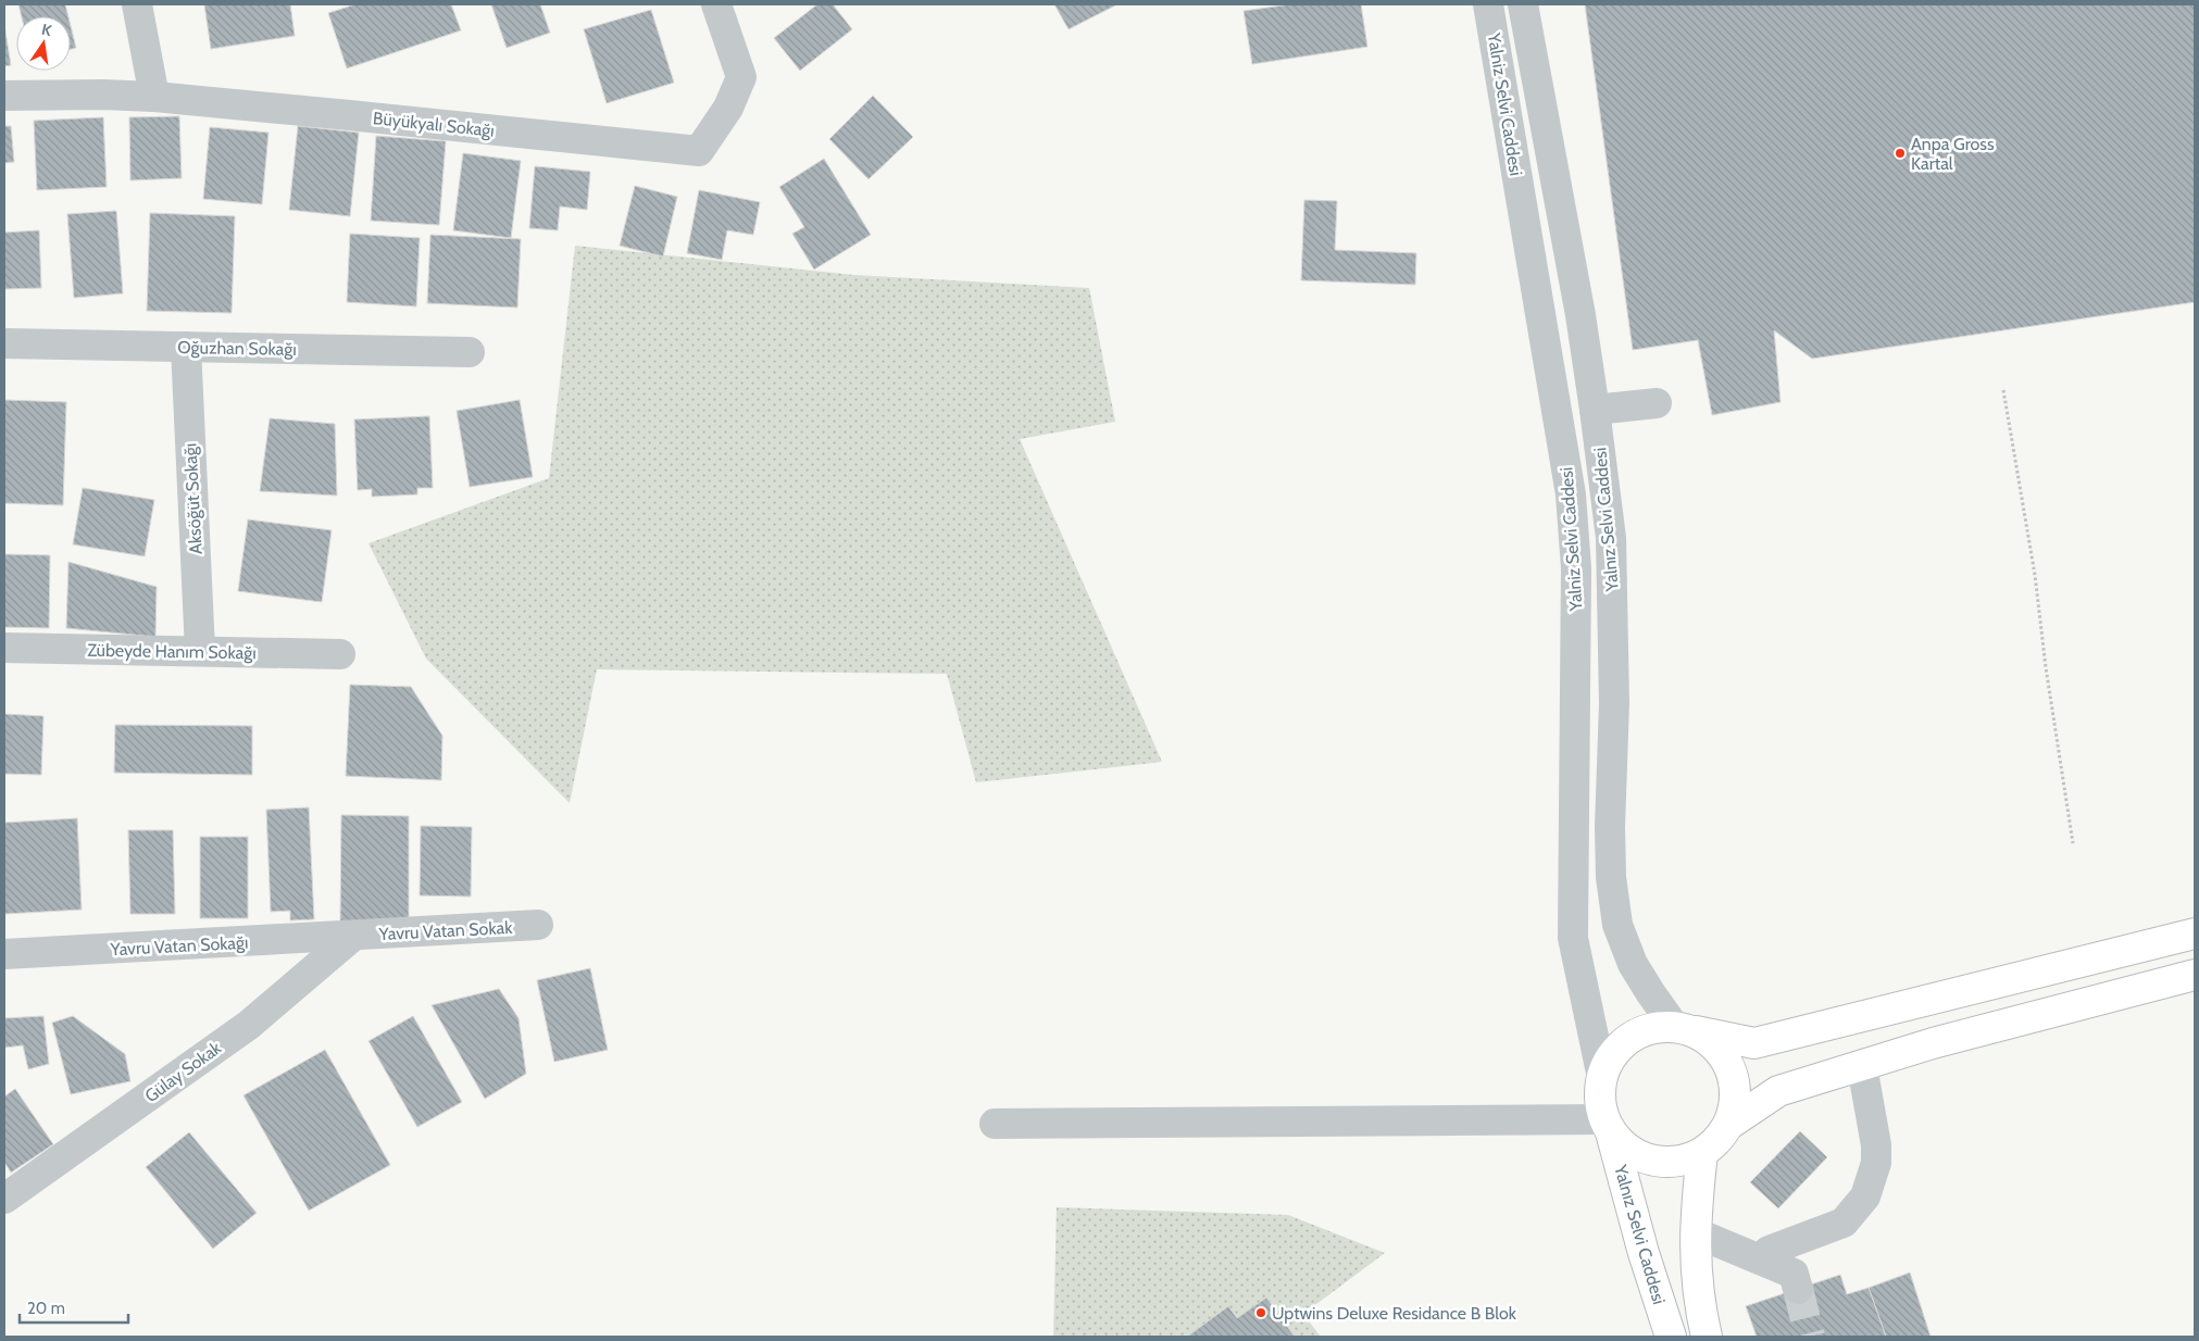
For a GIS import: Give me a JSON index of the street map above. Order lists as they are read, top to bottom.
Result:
{
  "streets": {
    "main road": ["Yalnız Selvi Caddesi"],
    "street": [
      "Yalniz Selvi Caddesi",
      "Büyükyalı Sokağı",
      "Oğuzhan Sokağı",
      "Aksöğüt Sokağı",
      "Zübeyde Hanım Sokağı",
      "Yavru Vatan Sokak",
      "Yavru Vatan Sokağı",
      "Gülay Sokak"
    ]
  },
  "crossings": [
    ["Yalniz Selvi Caddesi", "Yalnız Selvi Caddesi"],
    ["Oğuzhan Sokağı", "Aksöğüt Sokağı"],
    ["Aksöğüt Sokağı", "Zübeyde Hanım Sokağı"],
    ["Yavru Vatan Sokak", "Yavru Vatan Sokağı"],
    ["Yavru Vatan Sokak", "Gülay Sokak"],
    ["Yavru Vatan Sokağı", "Gülay Sokak"]
  ],
  "places": ["Anpa Gross Kartal", "Uptwins Deluxe Residance B Blok"],
  "scale_bar": "20 m",
  "north": "top"
}
